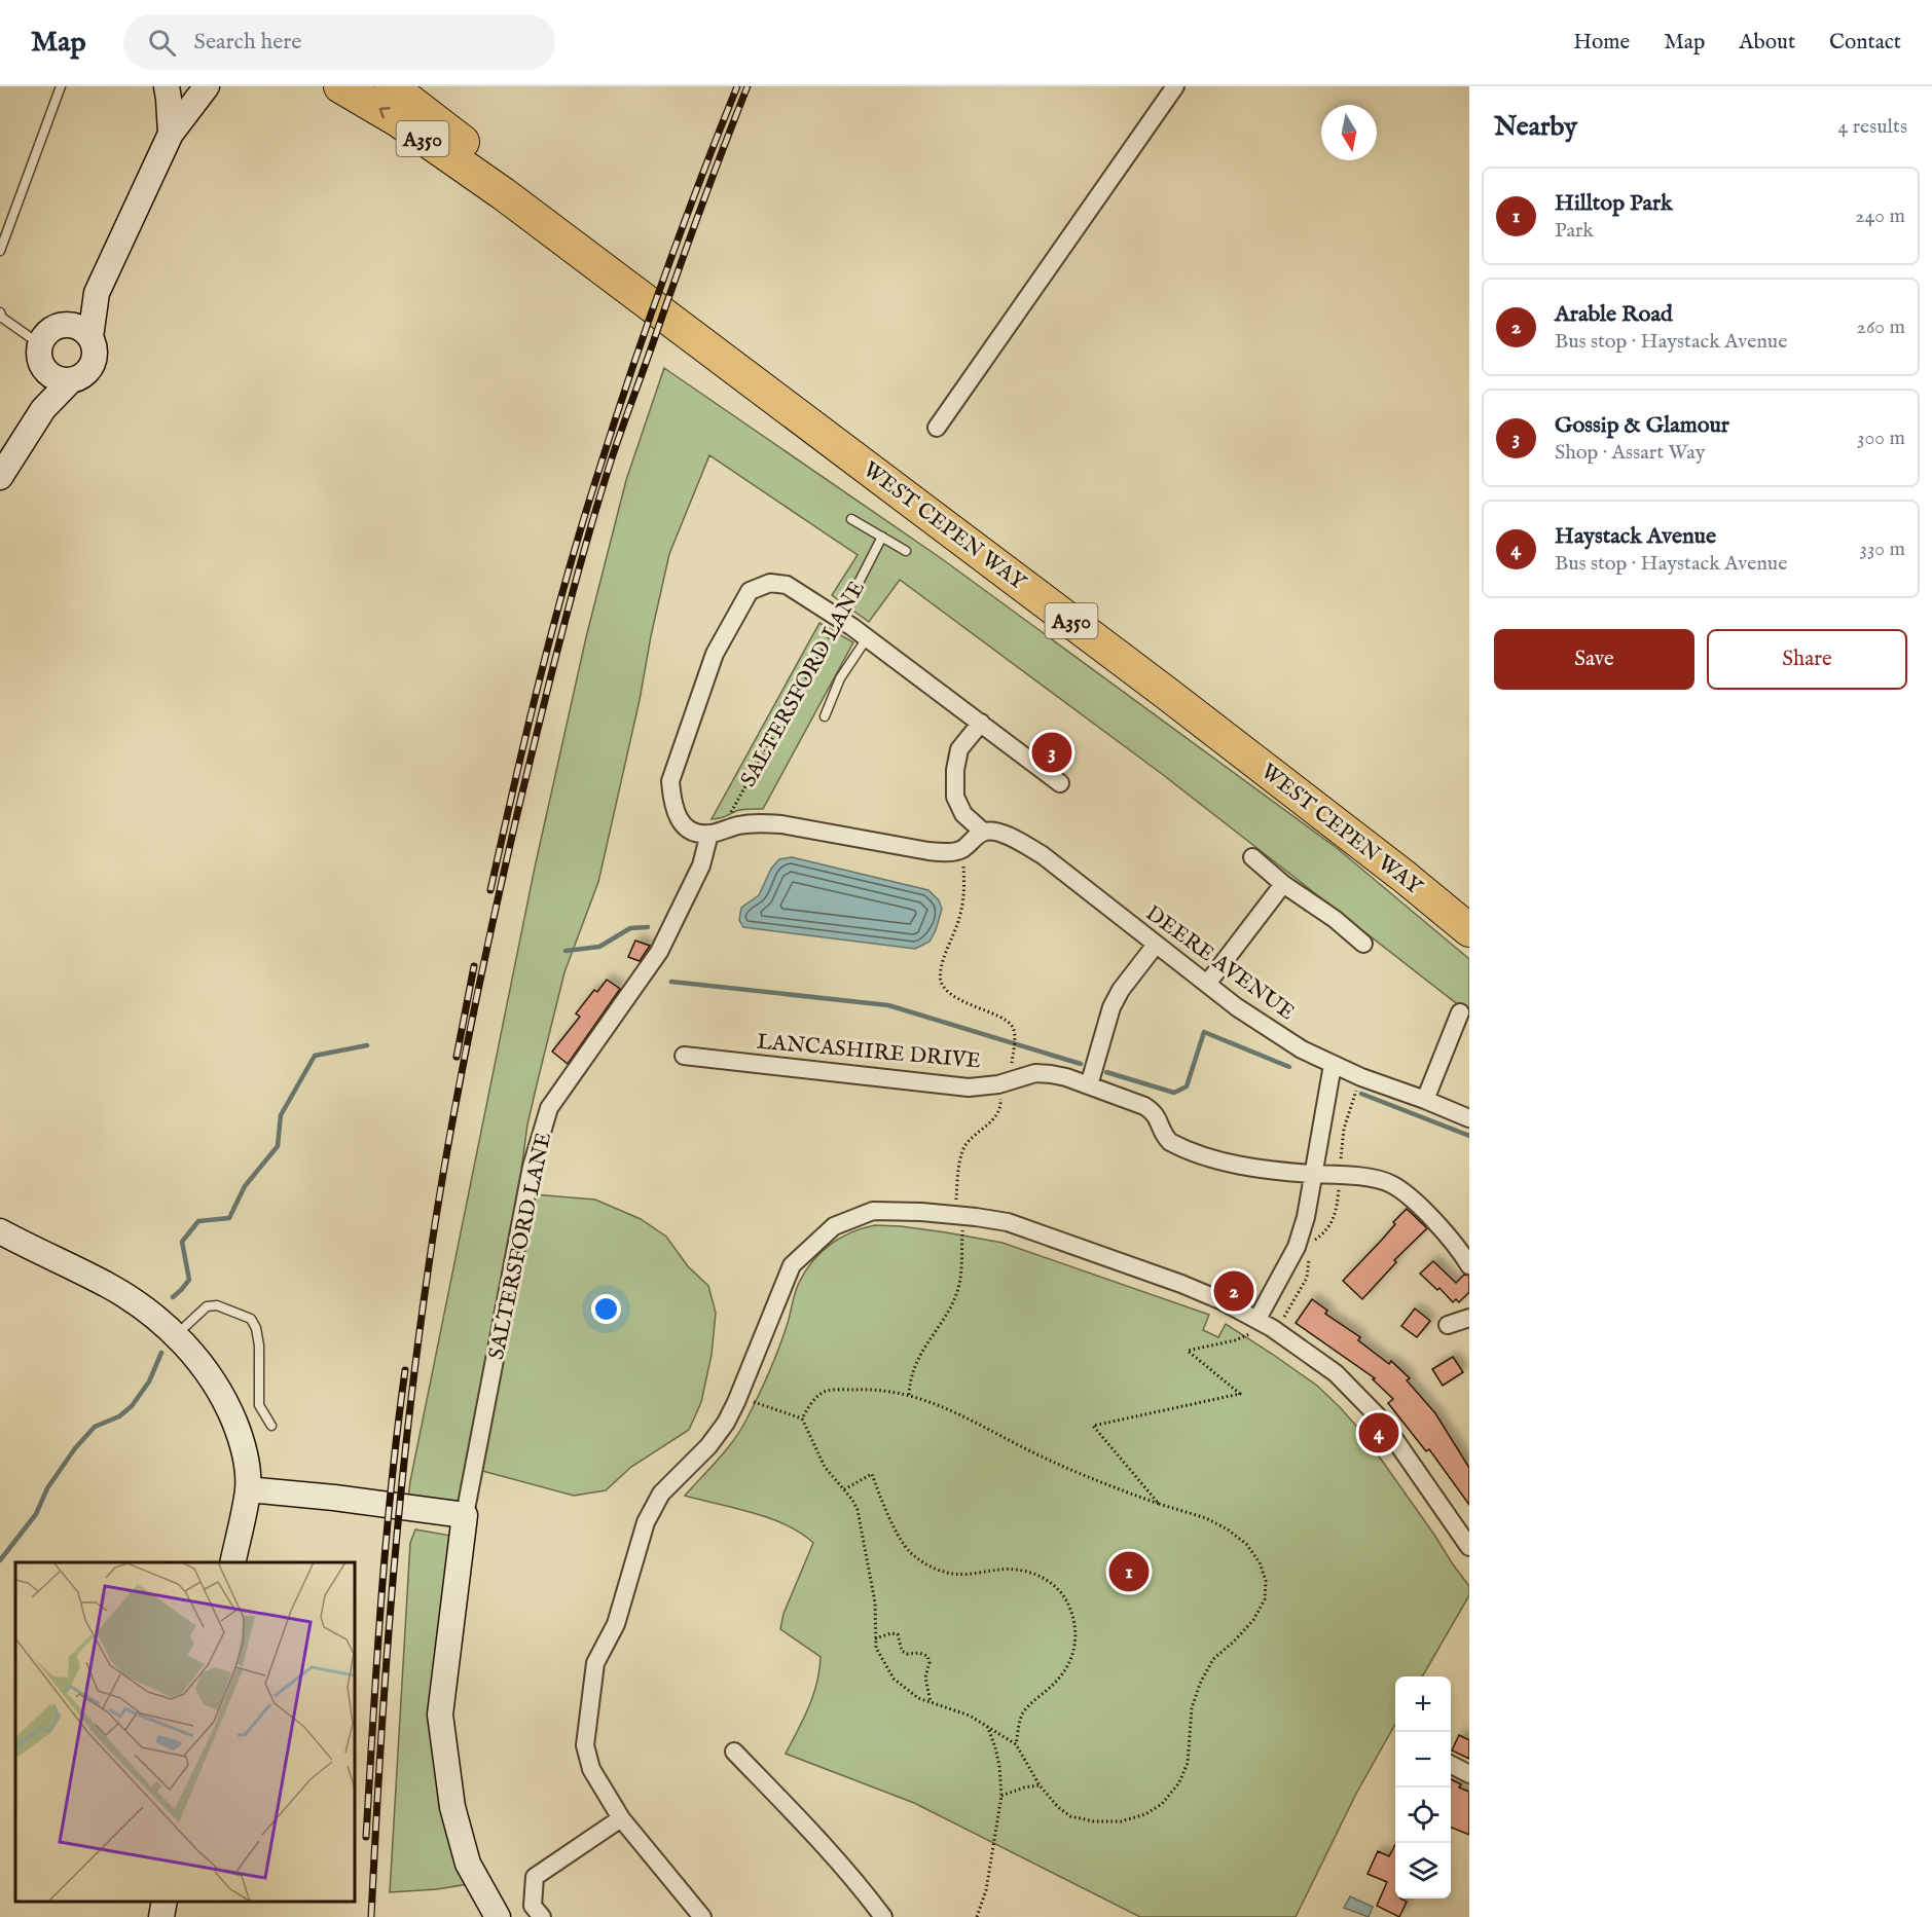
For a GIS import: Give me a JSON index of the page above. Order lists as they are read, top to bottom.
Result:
{
  "streets": {
    "highway": ["A350", "WEST CEPEN WAY"],
    "main road": ["SALTERSFORD LANE"],
    "street": ["DEERE AVENUE", "LANCASHIRE DRIVE"]
  },
  "north": "bottom",
  "page": {
    "header": "Map",
    "search": "Search here",
    "nav": [
      "Home",
      "Map",
      "About",
      "Contact"
    ],
    "heading": ["Nearby", "4 results"],
    "list": [
      {
        "mark": "1",
        "name": "Hilltop Park",
        "note": "Park",
        "value": "240 m"
      },
      {
        "mark": "2",
        "name": "Arable Road",
        "note": "Bus stop · Haystack Avenue",
        "value": "260 m"
      },
      {
        "mark": "3",
        "name": "Gossip & Glamour",
        "note": "Shop · Assart Way",
        "value": "300 m"
      },
      {
        "mark": "4",
        "name": "Haystack Avenue",
        "note": "Bus stop · Haystack Avenue",
        "value": "330 m"
      }
    ],
    "buttons": ["Save", "Share"],
    "pins": [
      "3",
      "2",
      "4",
      "1"
    ],
    "map_buttons": ["+", "−"]
  }
}
